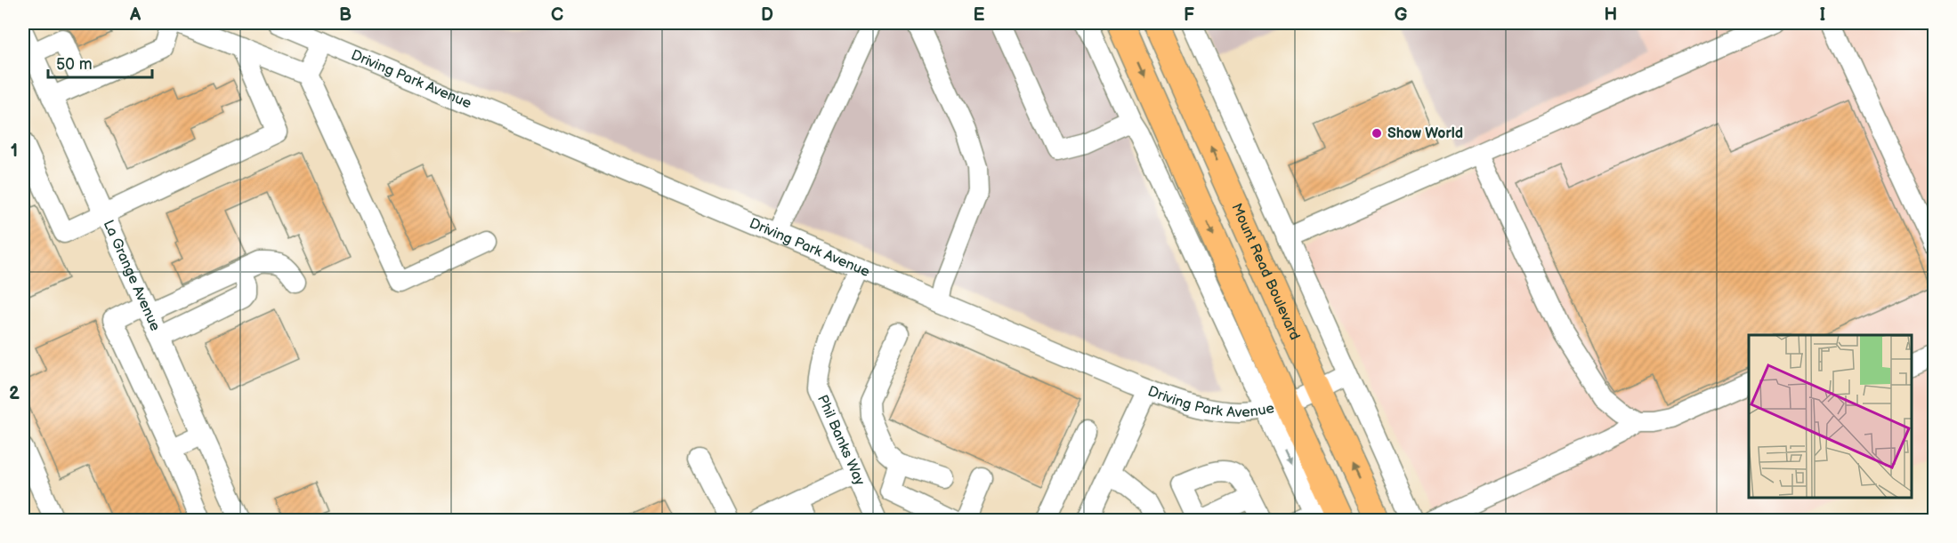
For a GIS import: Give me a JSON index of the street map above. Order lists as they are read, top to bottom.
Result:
{
  "streets": {
    "main road": ["Mount Read Boulevard"],
    "street": ["Driving Park Avenue", "La Grange Avenue", "Phil Banks Way"]
  },
  "crossings": [
    ["Driving Park Avenue", "Mount Read Boulevard"],
    ["Driving Park Avenue", "Phil Banks Way"]
  ],
  "places": ["Show World"],
  "scale_bar": "50 m",
  "grid": {
    "columns": [
      "A",
      "B",
      "C",
      "D",
      "E",
      "F",
      "G",
      "H",
      "I"
    ],
    "rows": ["1", "2"]
  }
}
